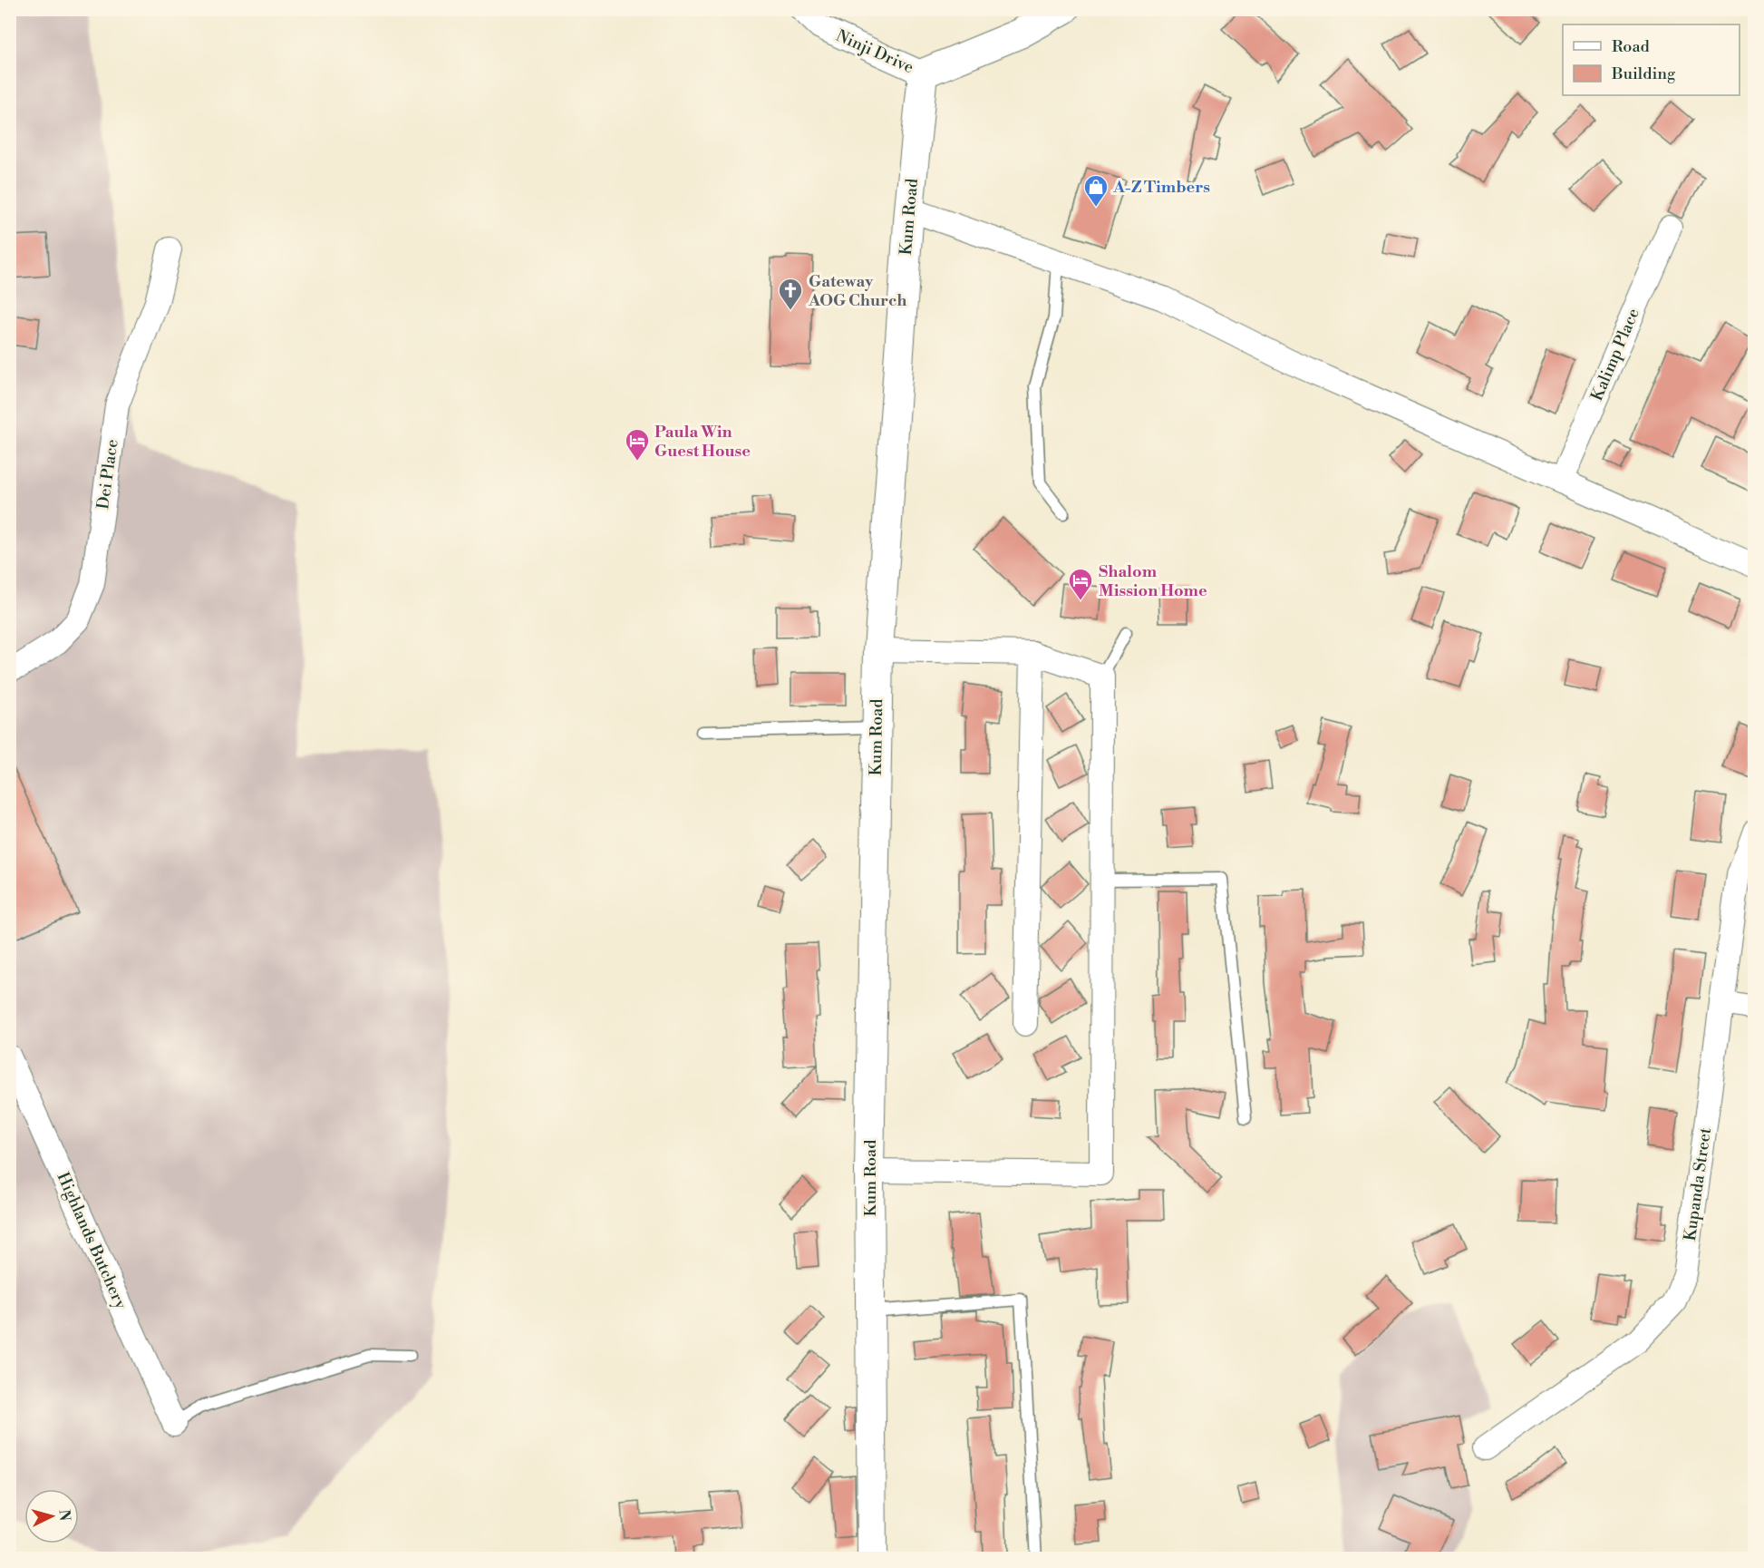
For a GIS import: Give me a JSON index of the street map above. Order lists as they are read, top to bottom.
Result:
{
  "streets": {
    "street": [
      "Ninji Drive",
      "Kum Road",
      "Kalimp Place",
      "Dei Place",
      "Kupanda Street",
      "Highlands Butchery"
    ]
  },
  "crossings": [
    ["Ninji Drive", "Kum Road"]
  ],
  "places": {
    "shop": ["A-Z Timbers"],
    "church": ["Gateway AOG Church"],
    "hotel": ["Paula Win Guest House", "Shalom Mission Home"]
  },
  "legend": ["Road", "Building"],
  "north": "right"
}
